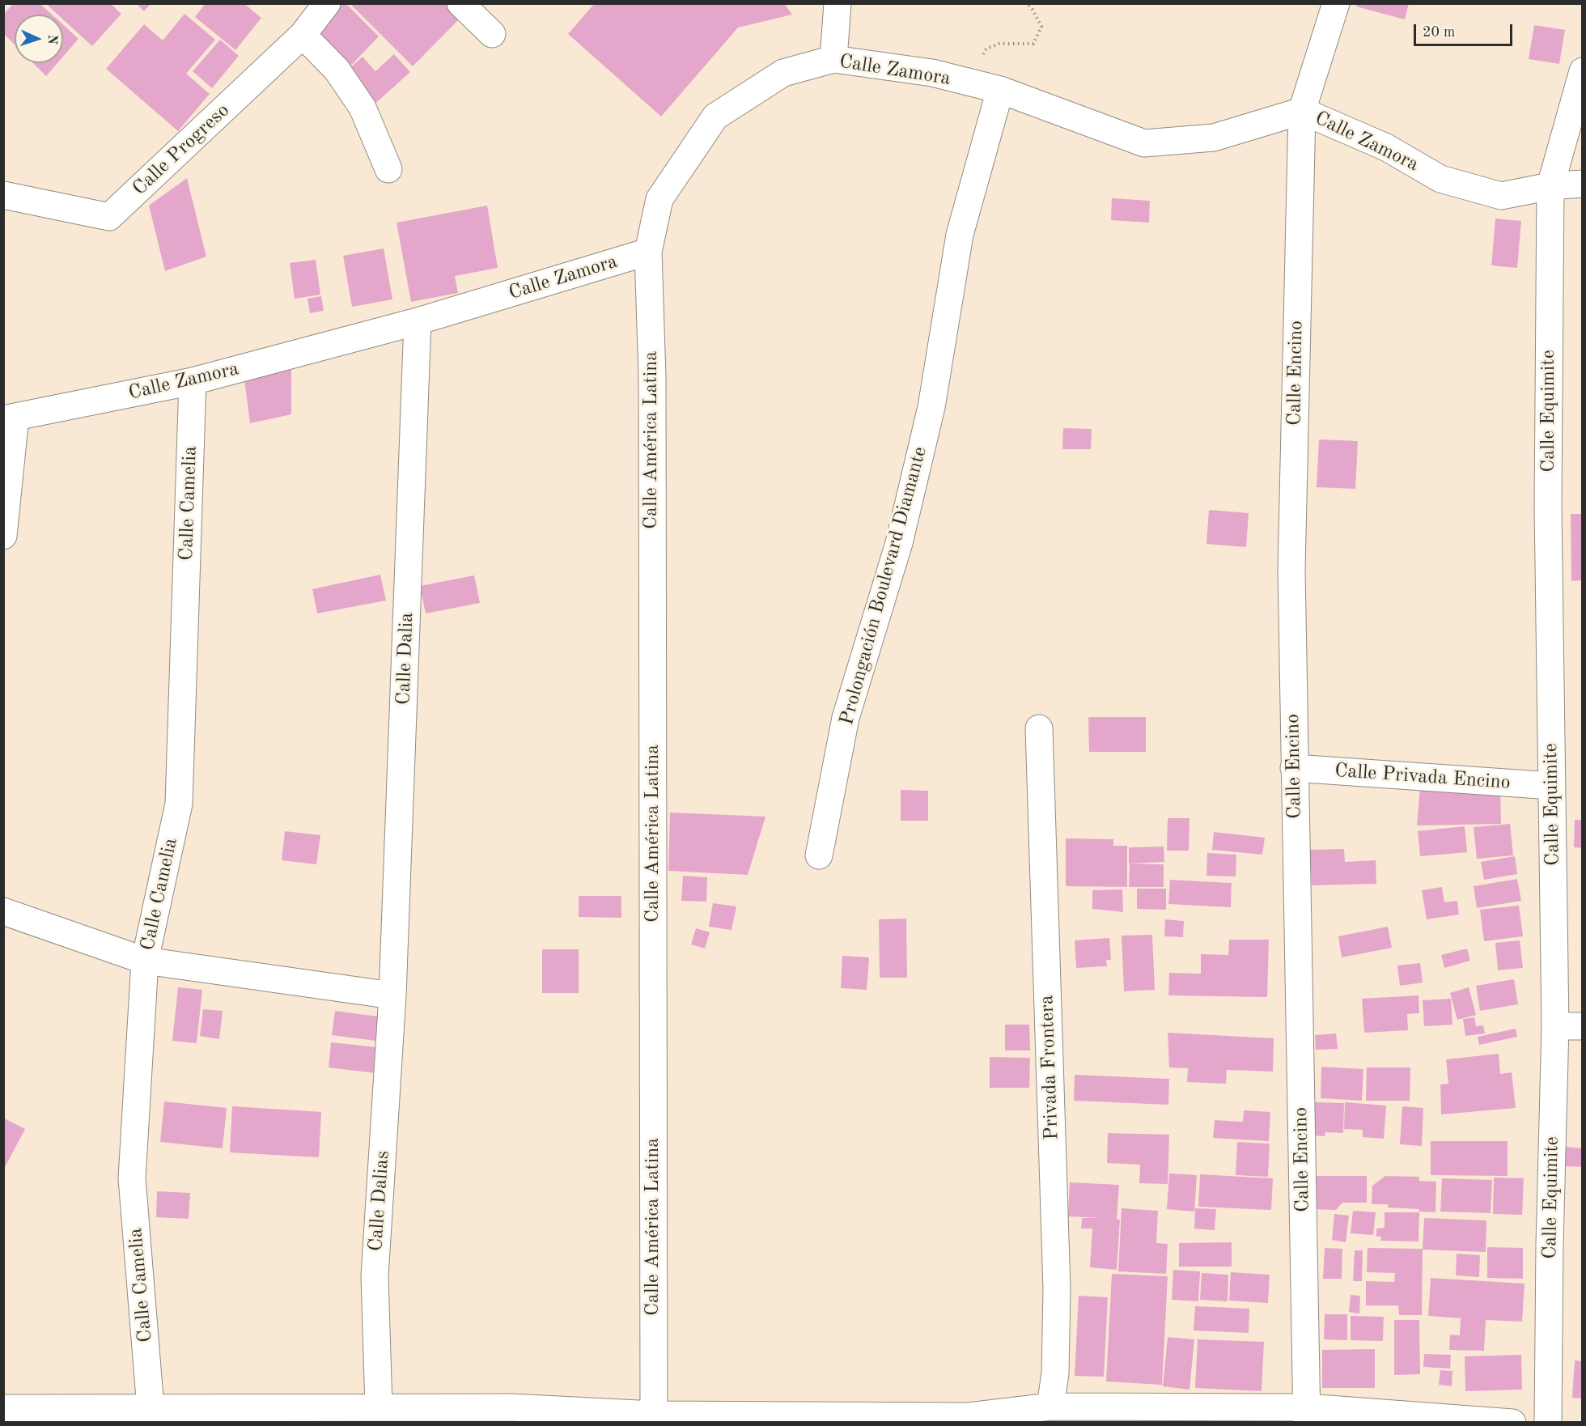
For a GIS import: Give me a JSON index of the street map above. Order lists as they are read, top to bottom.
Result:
{
  "streets": {
    "street": [
      "Calle Zamora",
      "Calle Progreso",
      "Calle Encino",
      "Calle Equimite",
      "Calle América Latina",
      "Calle Camelia",
      "Prolongación Boulevard Diamante",
      "Calle Dalia",
      "Calle Privada Encino",
      "Privada Frontera",
      "Calle Dalias"
    ]
  },
  "crossings": [
    ["Calle Zamora", "Calle Encino"],
    ["Calle Zamora", "Calle Equimite"],
    ["Calle Zamora", "Calle América Latina"],
    ["Calle Zamora", "Calle Camelia"],
    ["Calle Zamora", "Prolongación Boulevard Diamante"],
    ["Calle Zamora", "Calle Dalia"],
    ["Calle Encino", "Calle Privada Encino"],
    ["Calle Equimite", "Calle Privada Encino"],
    ["Calle Dalia", "Calle Dalias"]
  ],
  "scale_bar": "20 m",
  "north": "right"
}
